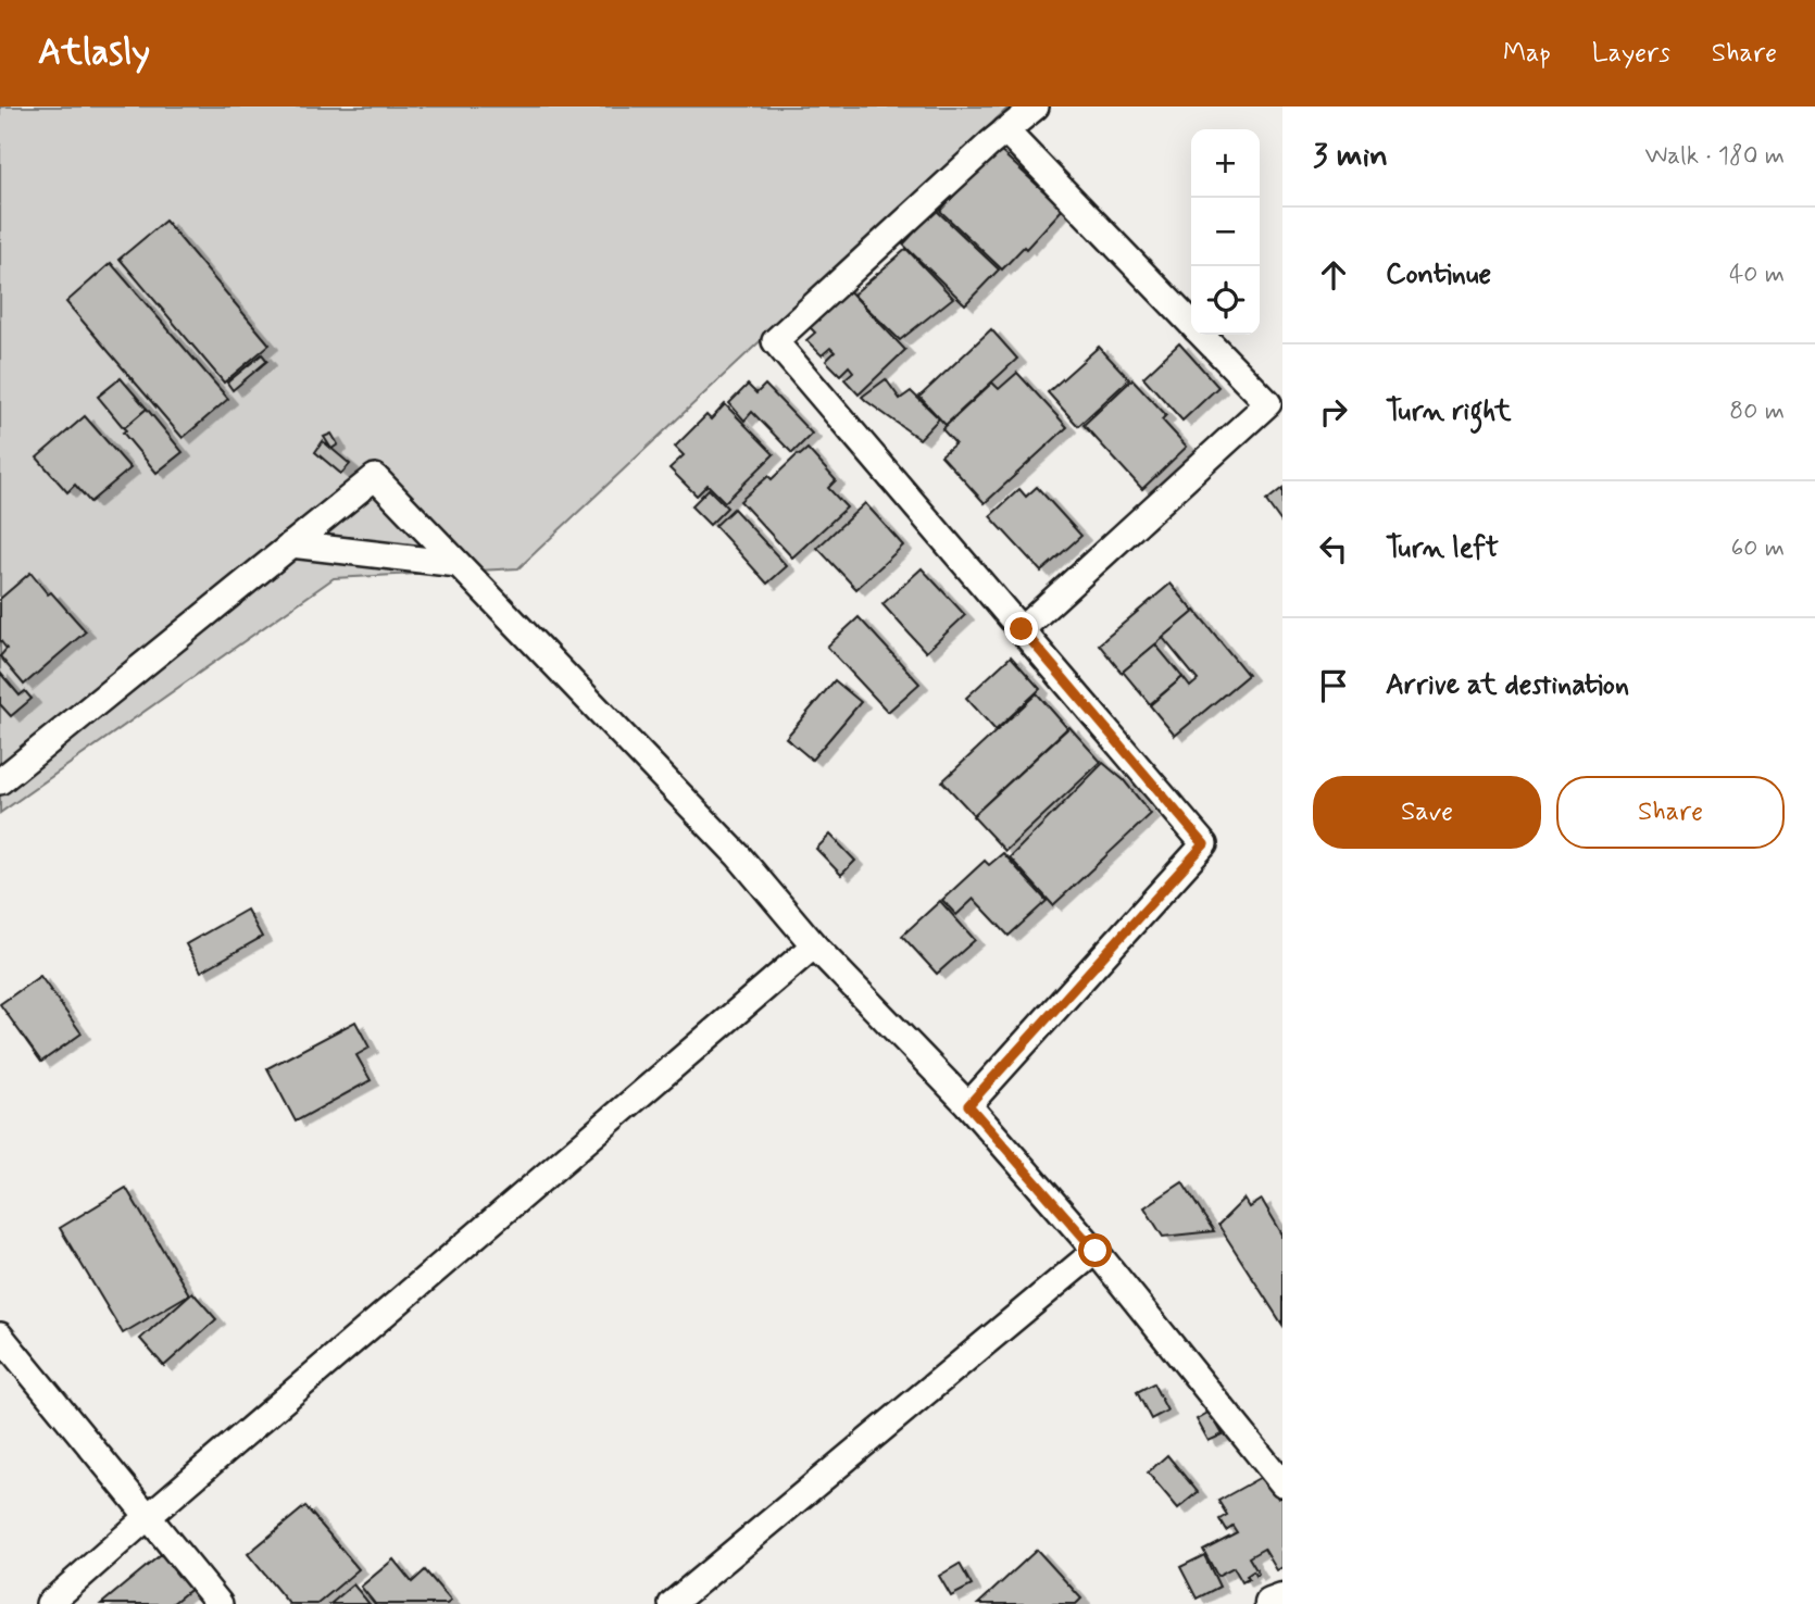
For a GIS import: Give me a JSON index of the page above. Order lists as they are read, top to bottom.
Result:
{
  "page": {
    "header": "Atlasly",
    "nav": ["Map", "Layers", "Share"],
    "heading": ["3 min", "Walk · 180 m"],
    "map_buttons": ["+", "−"],
    "list": [
      ["Continue", "40 m"],
      ["Turn right", "80 m"],
      ["Turn left", "60 m"],
      "Arrive at destination"
    ],
    "buttons": ["Save", "Share"]
  }
}
